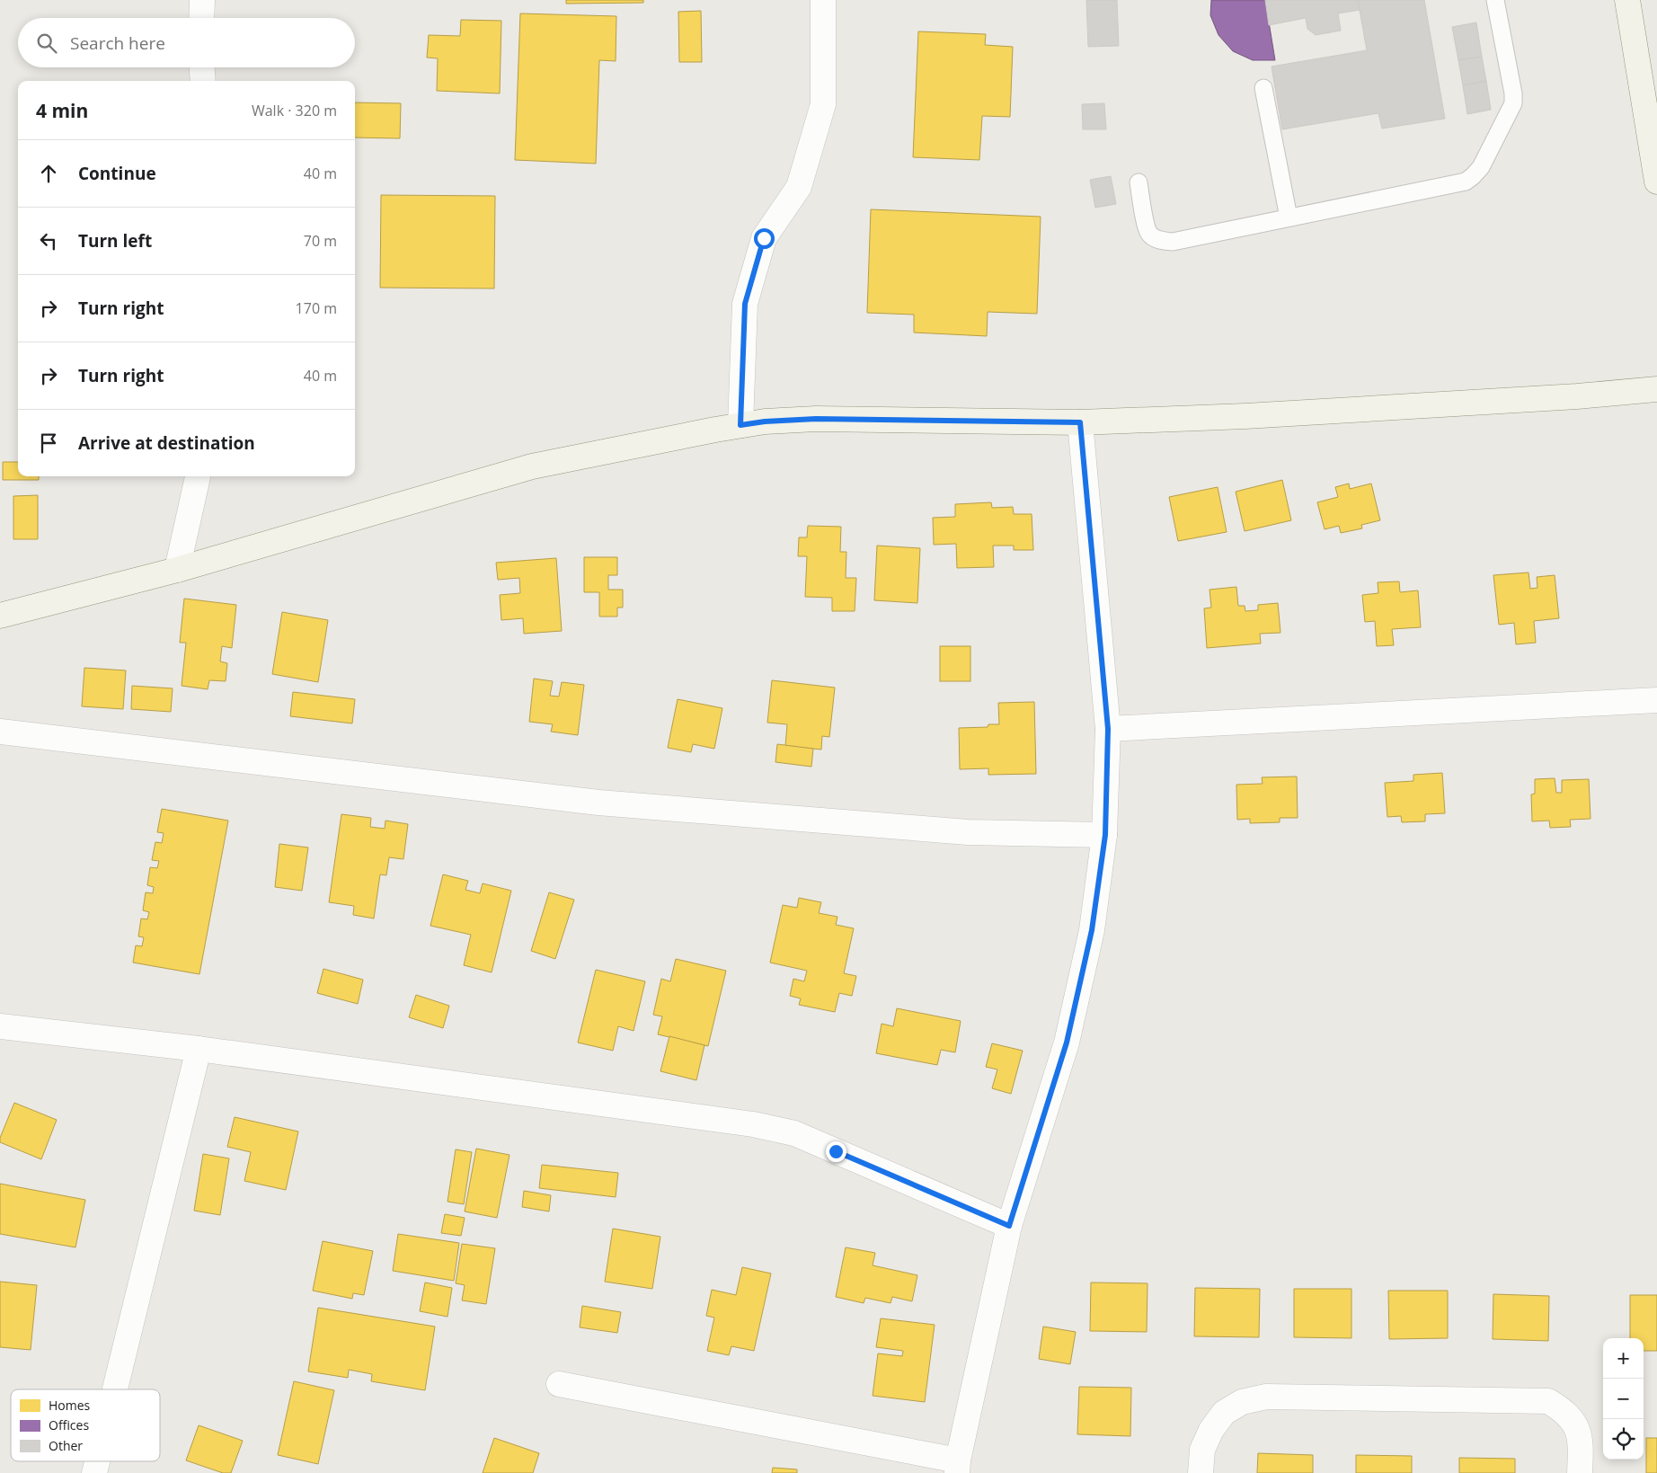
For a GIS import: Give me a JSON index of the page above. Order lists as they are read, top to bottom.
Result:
{
  "legend": ["Homes", "Offices", "Other"],
  "page": {
    "search": "Search here",
    "heading": ["4 min", "Walk · 320 m"],
    "list": [
      ["Continue", "40 m"],
      ["Turn left", "70 m"],
      ["Turn right", "170 m"],
      ["Turn right", "40 m"],
      "Arrive at destination"
    ],
    "map_buttons": ["+", "−"]
  }
}
